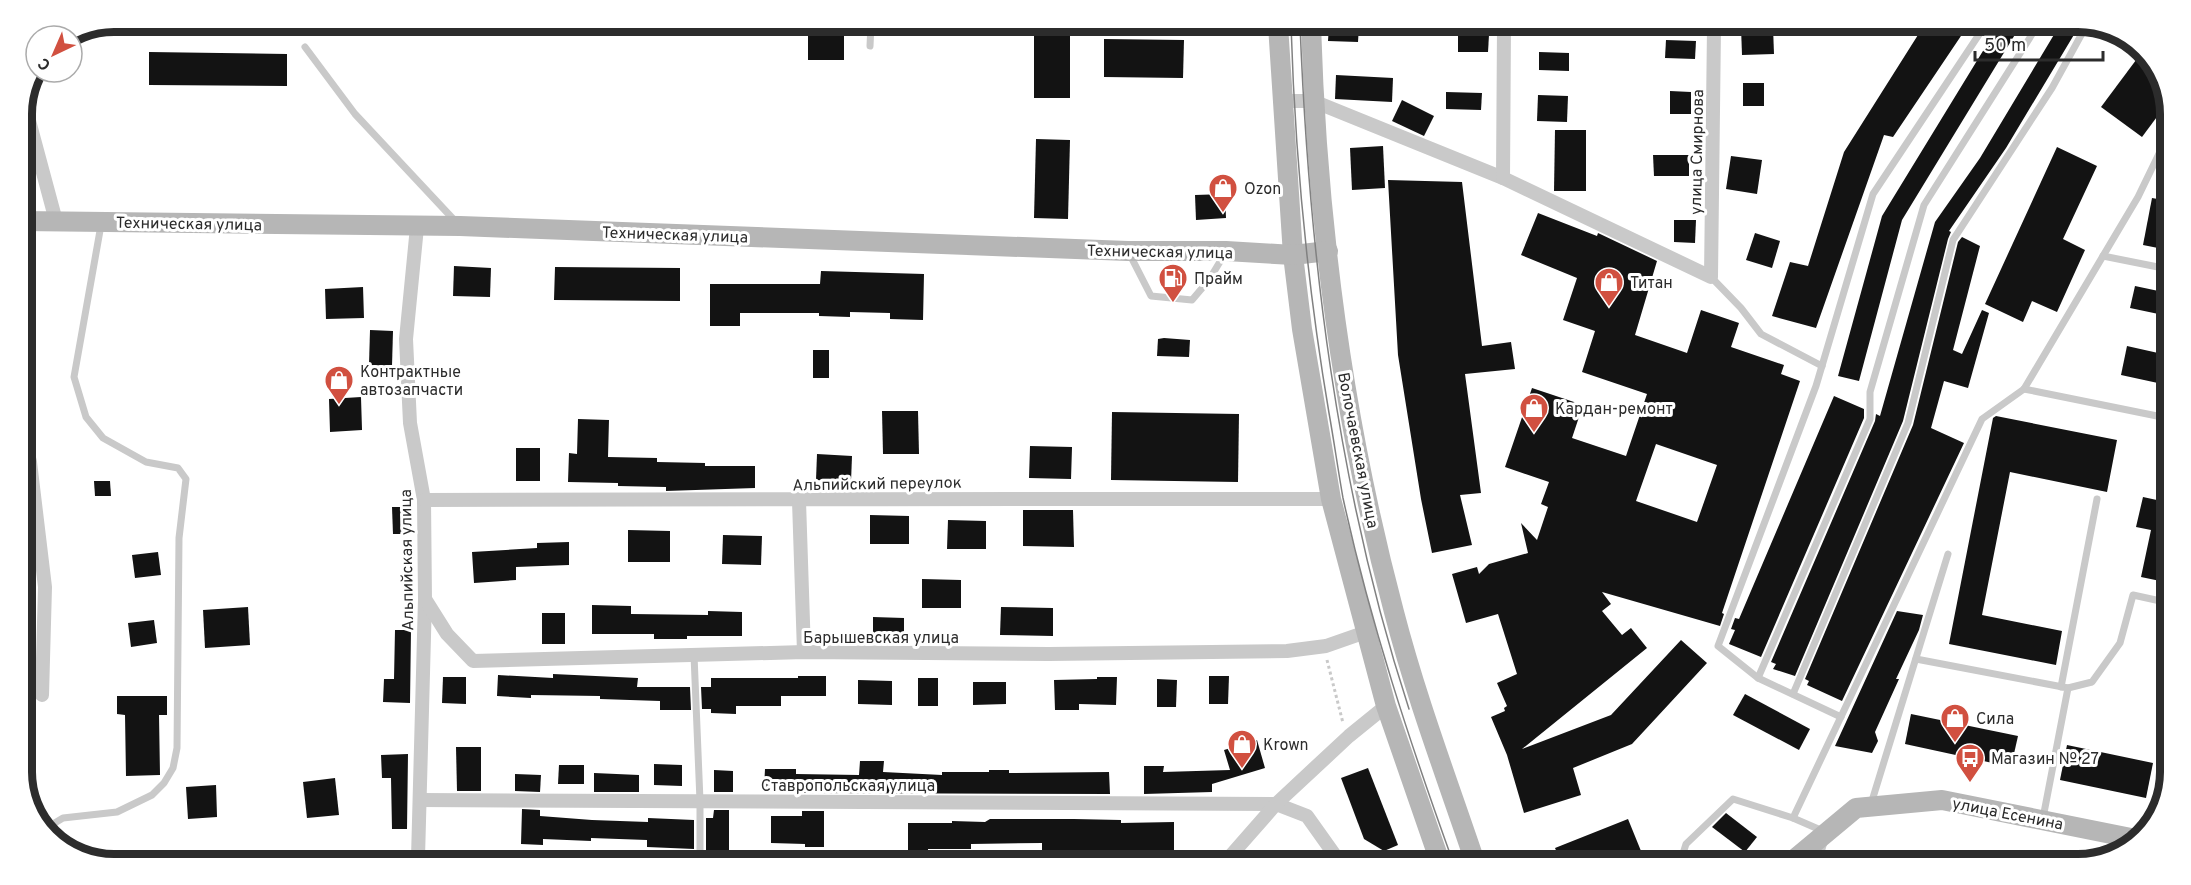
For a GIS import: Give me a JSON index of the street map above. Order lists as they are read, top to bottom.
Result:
{
  "streets": {
    "main road": ["Техническая улица", "Волочаевская улица", "улица Есенина"],
    "street": [
      "улица Смирнова",
      "Альпийский переулок",
      "Альпийская улица",
      "Барышевская улица",
      "Ставропольская улица"
    ]
  },
  "crossings": [
    ["Техническая улица", "Волочаевская улица"],
    ["Техническая улица", "Альпийская улица"],
    ["Волочаевская улица", "Альпийский переулок"],
    ["Волочаевская улица", "Барышевская улица"],
    ["Альпийский переулок", "Альпийская улица"],
    ["Альпийская улица", "Барышевская улица"],
    ["Альпийская улица", "Ставропольская улица"]
  ],
  "places": {
    "shop": [
      "Ozon",
      "Титан",
      "Контрактные автозапчасти",
      "Кардан-ремонт",
      "Сила",
      "Krown"
    ],
    "fuel station": ["Прайм"],
    "bus stop": ["Магазин № 27"]
  },
  "scale_bar": "50 m",
  "north": "bottom left"
}
